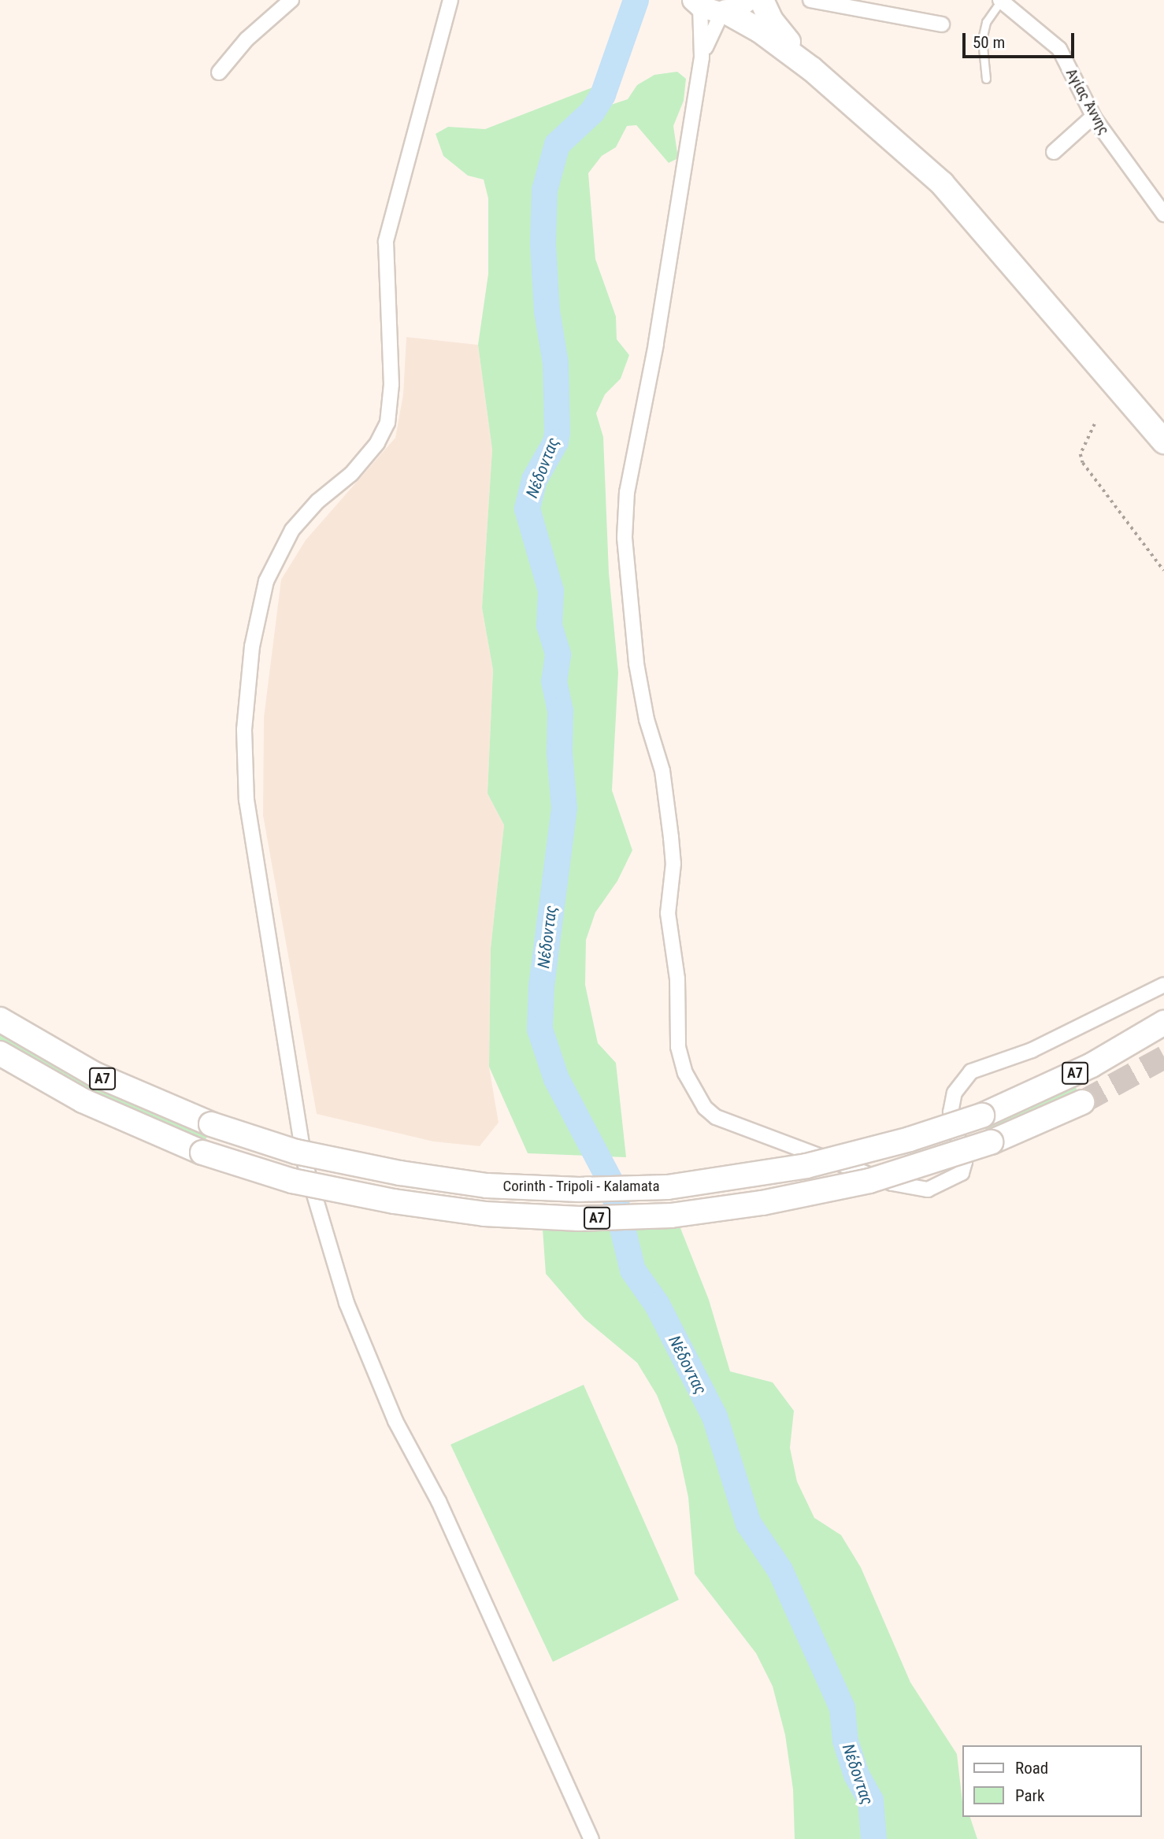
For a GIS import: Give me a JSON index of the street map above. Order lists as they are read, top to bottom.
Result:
{
  "streets": {
    "highway": ["Α7", "Corinth - Tripoli - Kalamata"],
    "street": ["Αγίας Άννης"]
  },
  "water": ["Νέδoντας"],
  "legend": ["Road", "Park"],
  "scale_bar": "50 m"
}
